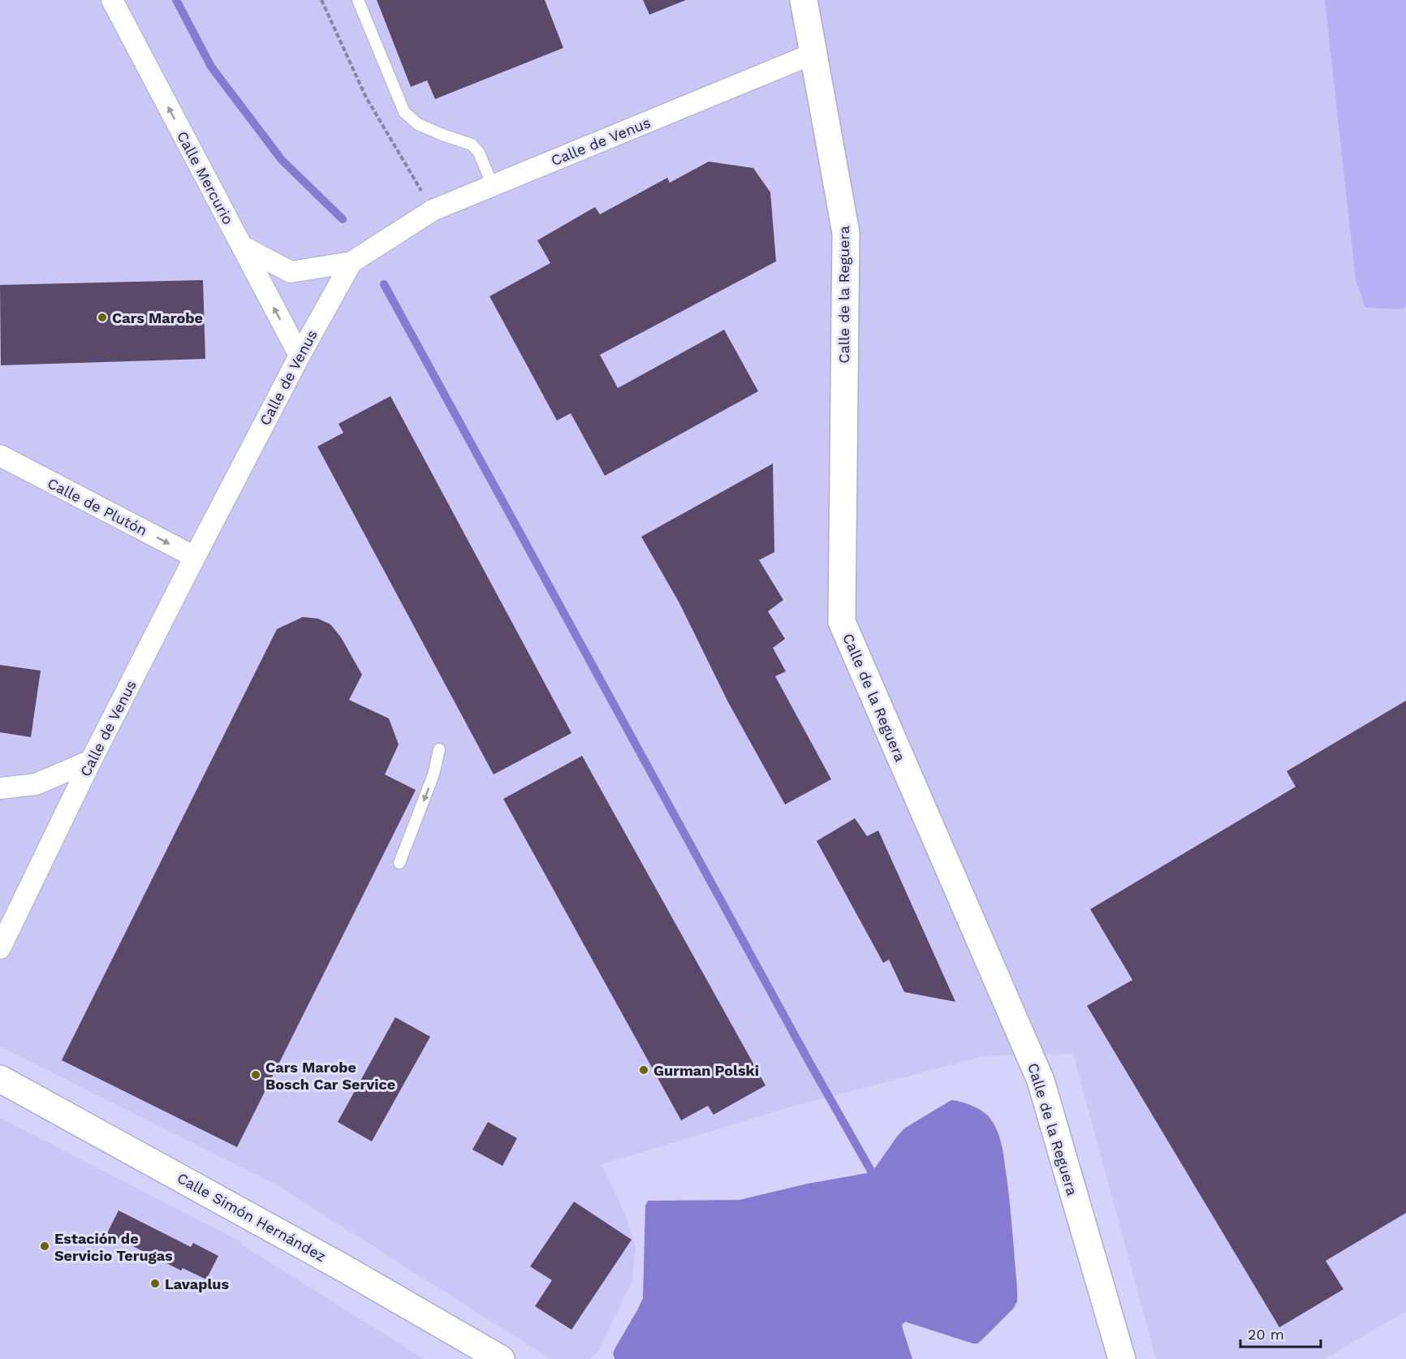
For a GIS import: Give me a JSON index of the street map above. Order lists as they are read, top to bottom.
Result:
{
  "streets": {
    "street": [
      "Calle de Venus",
      "Calle Mercurio",
      "Calle de la Reguera",
      "Calle de Plutón",
      "Calle Simón Hernández"
    ]
  },
  "crossings": [
    ["Calle de Venus", "Calle Mercurio"],
    ["Calle de Venus", "Calle de la Reguera"],
    ["Calle de Venus", "Calle de Plutón"]
  ],
  "one_way": ["Calle Mercurio", "Calle de Plutón"],
  "places": [
    "Cars Marobe",
    "Gurman Polski",
    "Cars Marobe Bosch Car Service",
    "Estación de Servicio Terugas",
    "Lavaplus"
  ],
  "scale_bar": "20 m"
}
